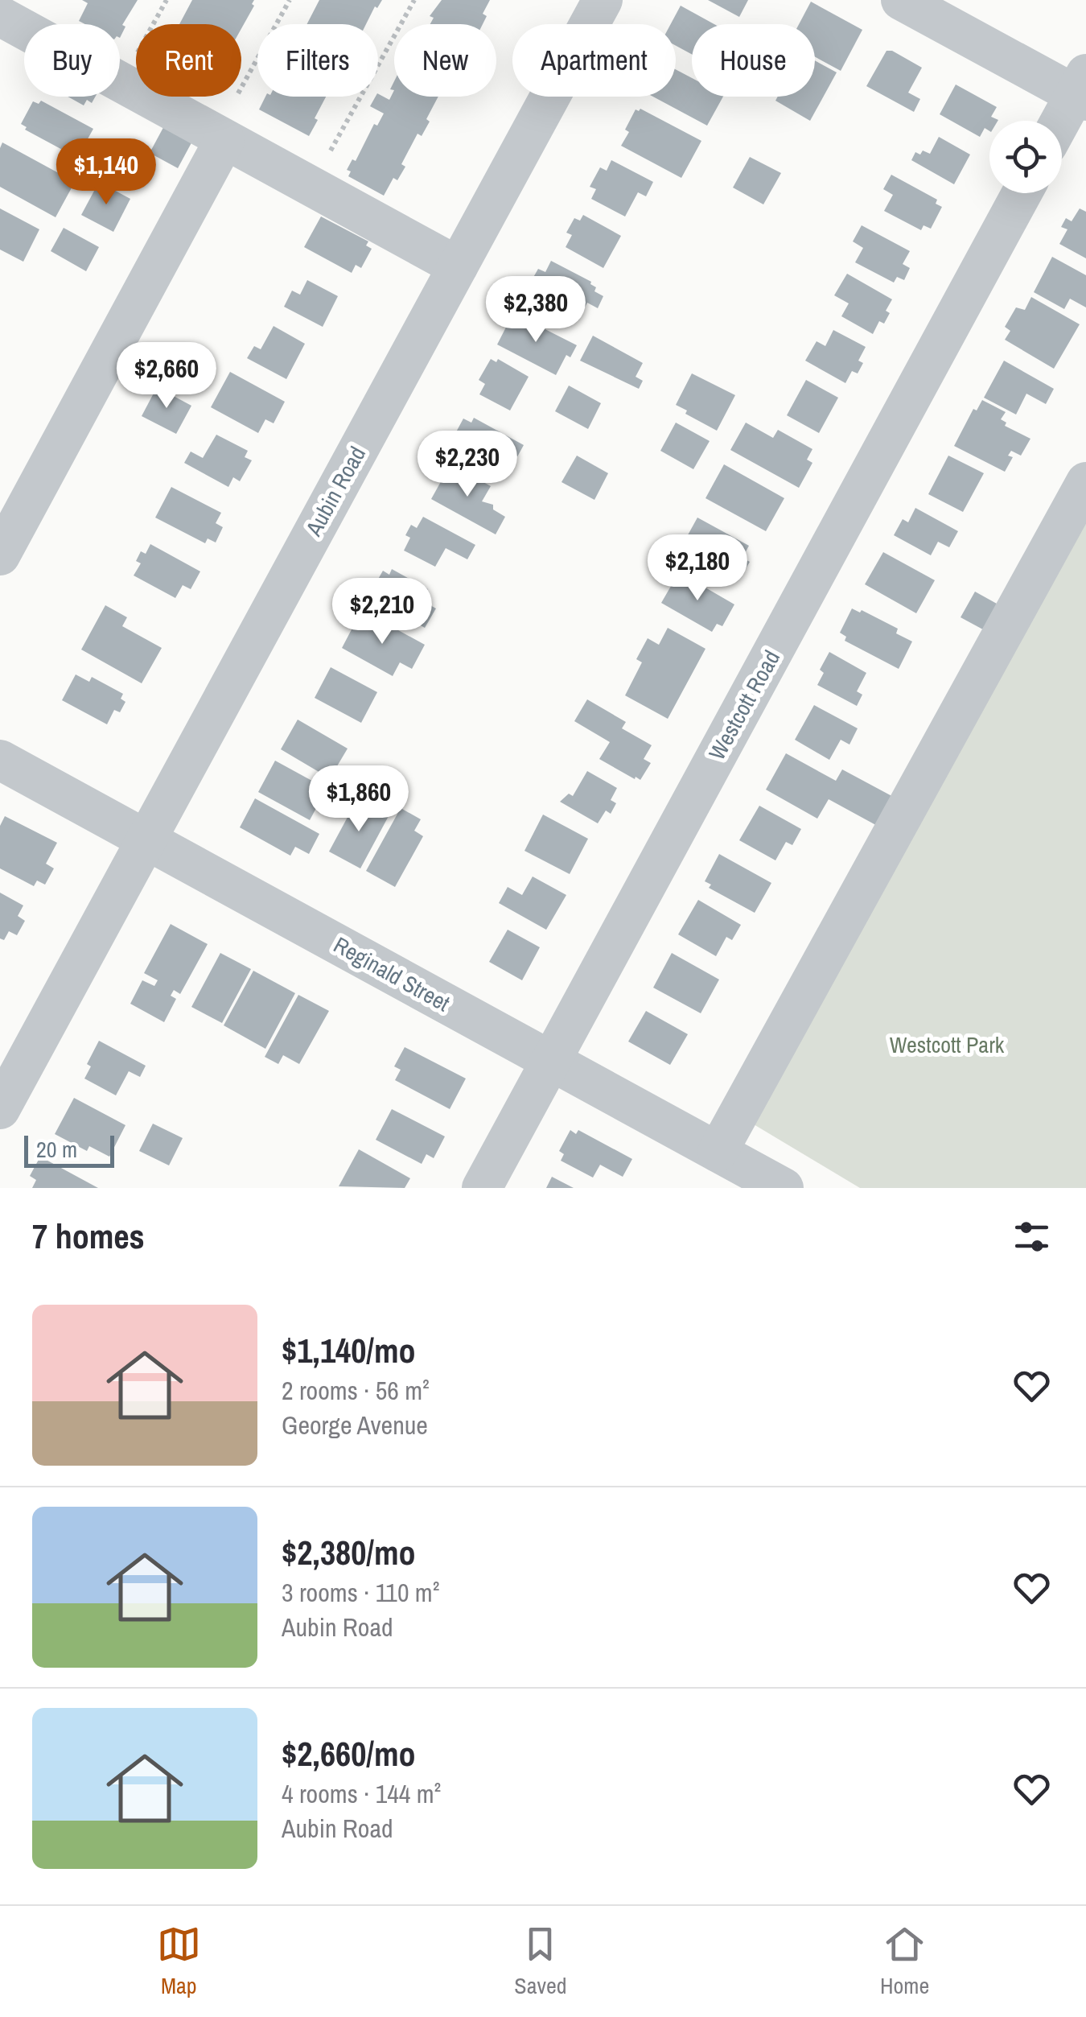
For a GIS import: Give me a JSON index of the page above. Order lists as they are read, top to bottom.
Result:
{
  "streets": {
    "street": ["Aubin Road", "Westcott Road", "Reginald Street"]
  },
  "crossings": [
    ["Aubin Road", "Reginald Street"],
    ["Westcott Road", "Reginald Street"]
  ],
  "parks": ["Westcott Park"],
  "scale_bar": "20 m",
  "page": {
    "chip": [
      "Buy",
      "Rent",
      "Filters",
      "New",
      "Apartment",
      "House"
    ],
    "price": [
      "$1,140",
      "$2,380",
      "$2,660",
      "$2,230",
      "$2,180",
      "$2,210",
      "$1,860"
    ],
    "scale": "20 m",
    "heading": "7 homes",
    "list": [
      {
        "name": "$1,140/mo",
        "note": "2 rooms · 56 m² · George Avenue"
      },
      {
        "name": "$2,380/mo",
        "note": "3 rooms · 110 m² · Aubin Road"
      },
      {
        "name": "$2,660/mo",
        "note": "4 rooms · 144 m² · Aubin Road"
      }
    ],
    "tabs": ["Map", "Saved", "Home"]
  }
}
